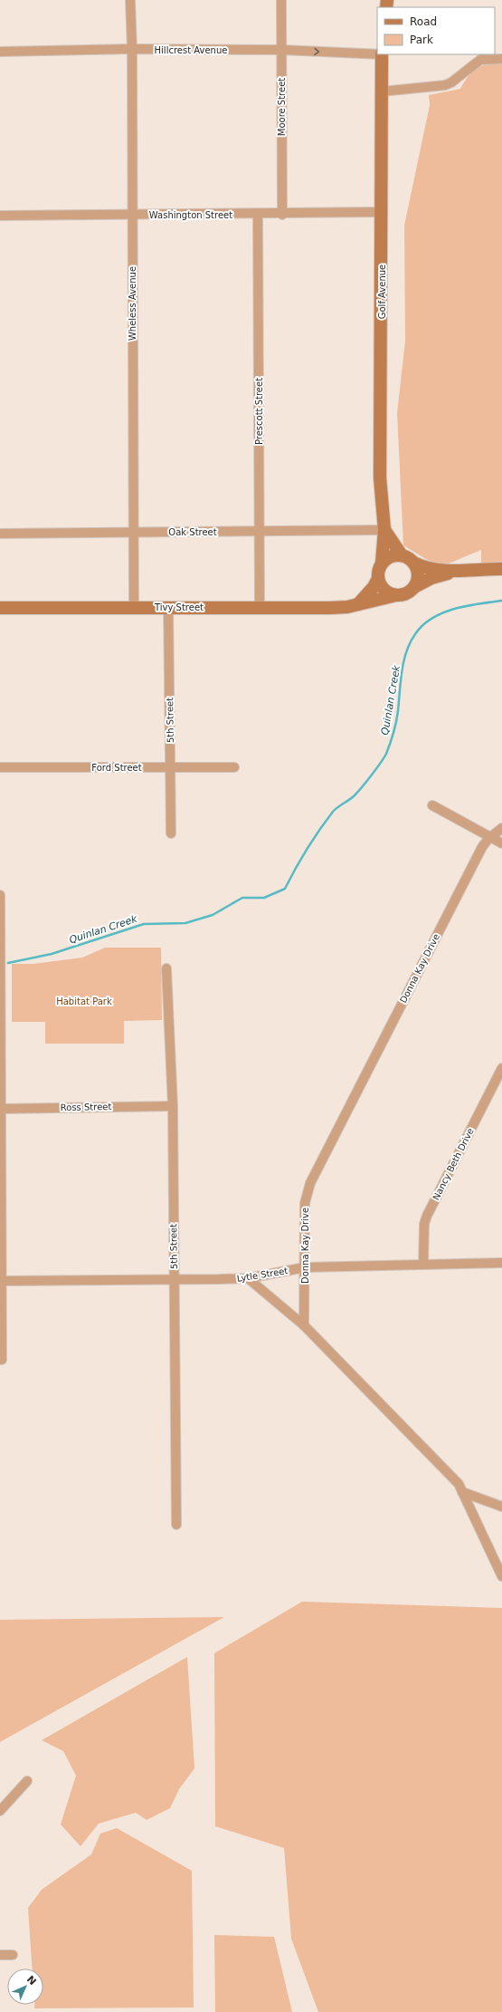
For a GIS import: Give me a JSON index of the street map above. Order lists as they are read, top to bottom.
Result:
{
  "streets": {
    "main road": ["Golf Avenue", "Tivy Street"],
    "street": [
      "Hillcrest Avenue",
      "Moore Street",
      "Washington Street",
      "Wheless Avenue",
      "Prescott Street",
      "Oak Street",
      "5th Street",
      "Ford Street",
      "Donna Kay Drive",
      "Ross Street",
      "Nancy Beth Drive",
      "Lytle Street"
    ]
  },
  "crossings": [
    ["Hillcrest Avenue", "Moore Street"],
    ["Hillcrest Avenue", "Wheless Avenue"],
    ["Moore Street", "Washington Street"],
    ["Washington Street", "Golf Avenue"],
    ["Washington Street", "Wheless Avenue"],
    ["Washington Street", "Prescott Street"],
    ["Golf Avenue", "Oak Street"],
    ["Golf Avenue", "Tivy Street"],
    ["Wheless Avenue", "Oak Street"],
    ["Wheless Avenue", "Tivy Street"],
    ["Prescott Street", "Oak Street"],
    ["Prescott Street", "Tivy Street"],
    ["Tivy Street", "5th Street"],
    ["5th Street", "Ford Street"],
    ["5th Street", "Ross Street"],
    ["5th Street", "Lytle Street"],
    ["Donna Kay Drive", "Lytle Street"],
    ["Nancy Beth Drive", "Lytle Street"]
  ],
  "water": ["Quinlan Creek"],
  "parks": ["Habitat Park"],
  "legend": ["Road", "Park"],
  "north": "top right"
}
